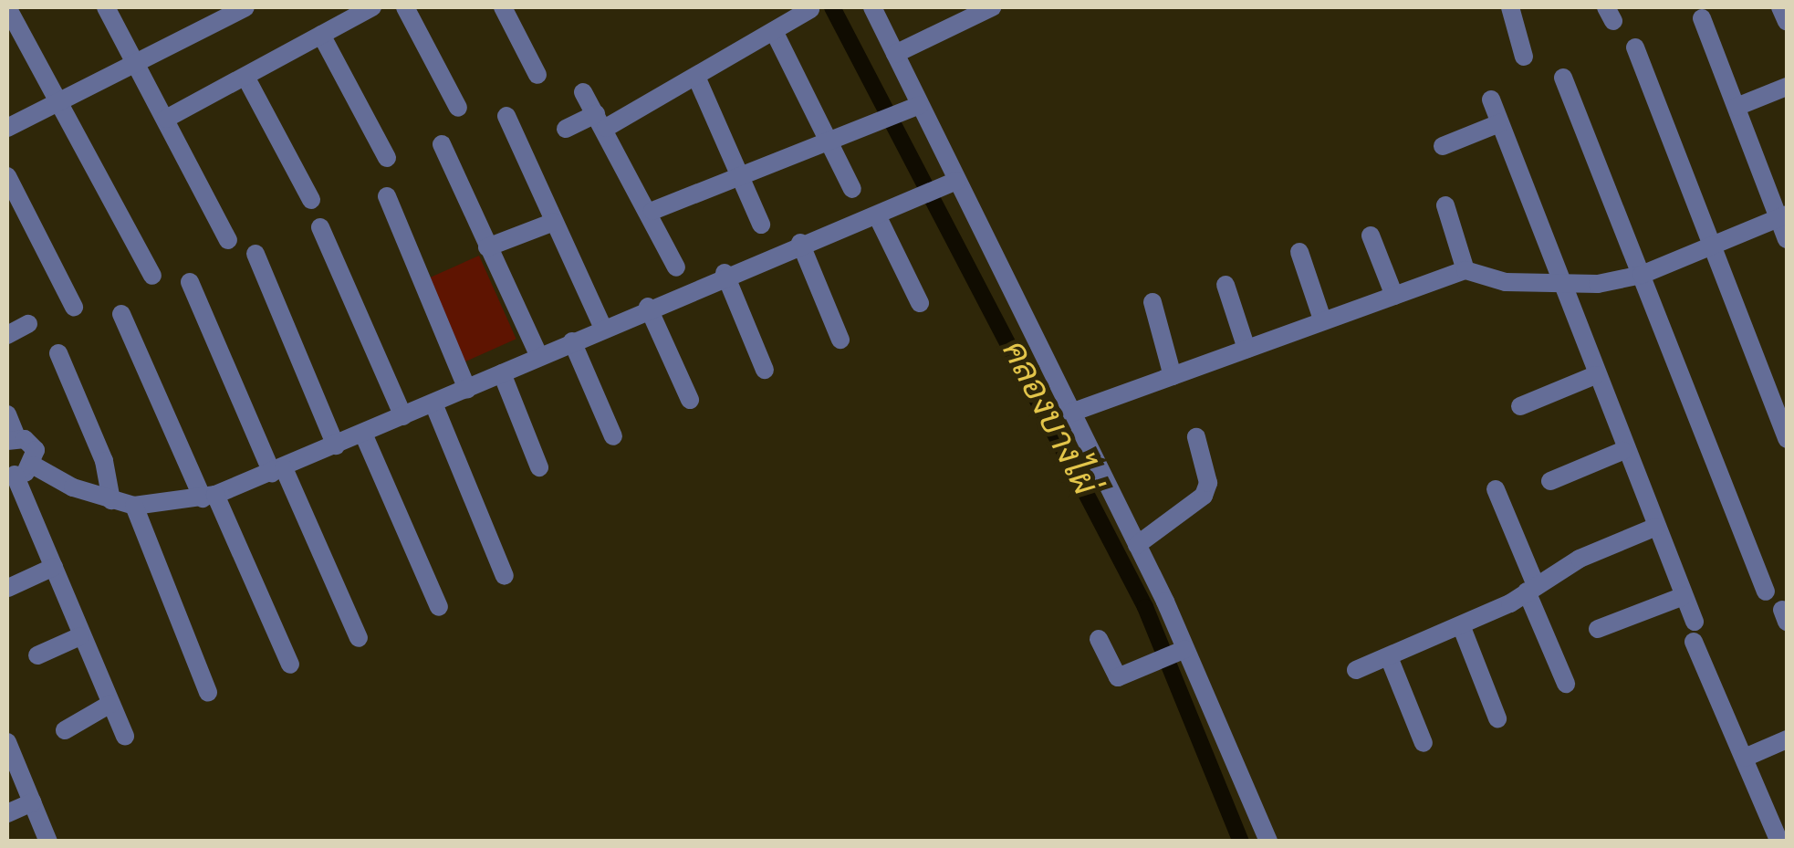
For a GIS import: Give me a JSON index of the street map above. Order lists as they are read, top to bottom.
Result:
{
  "water": ["คลองบางไผ่"]
}
